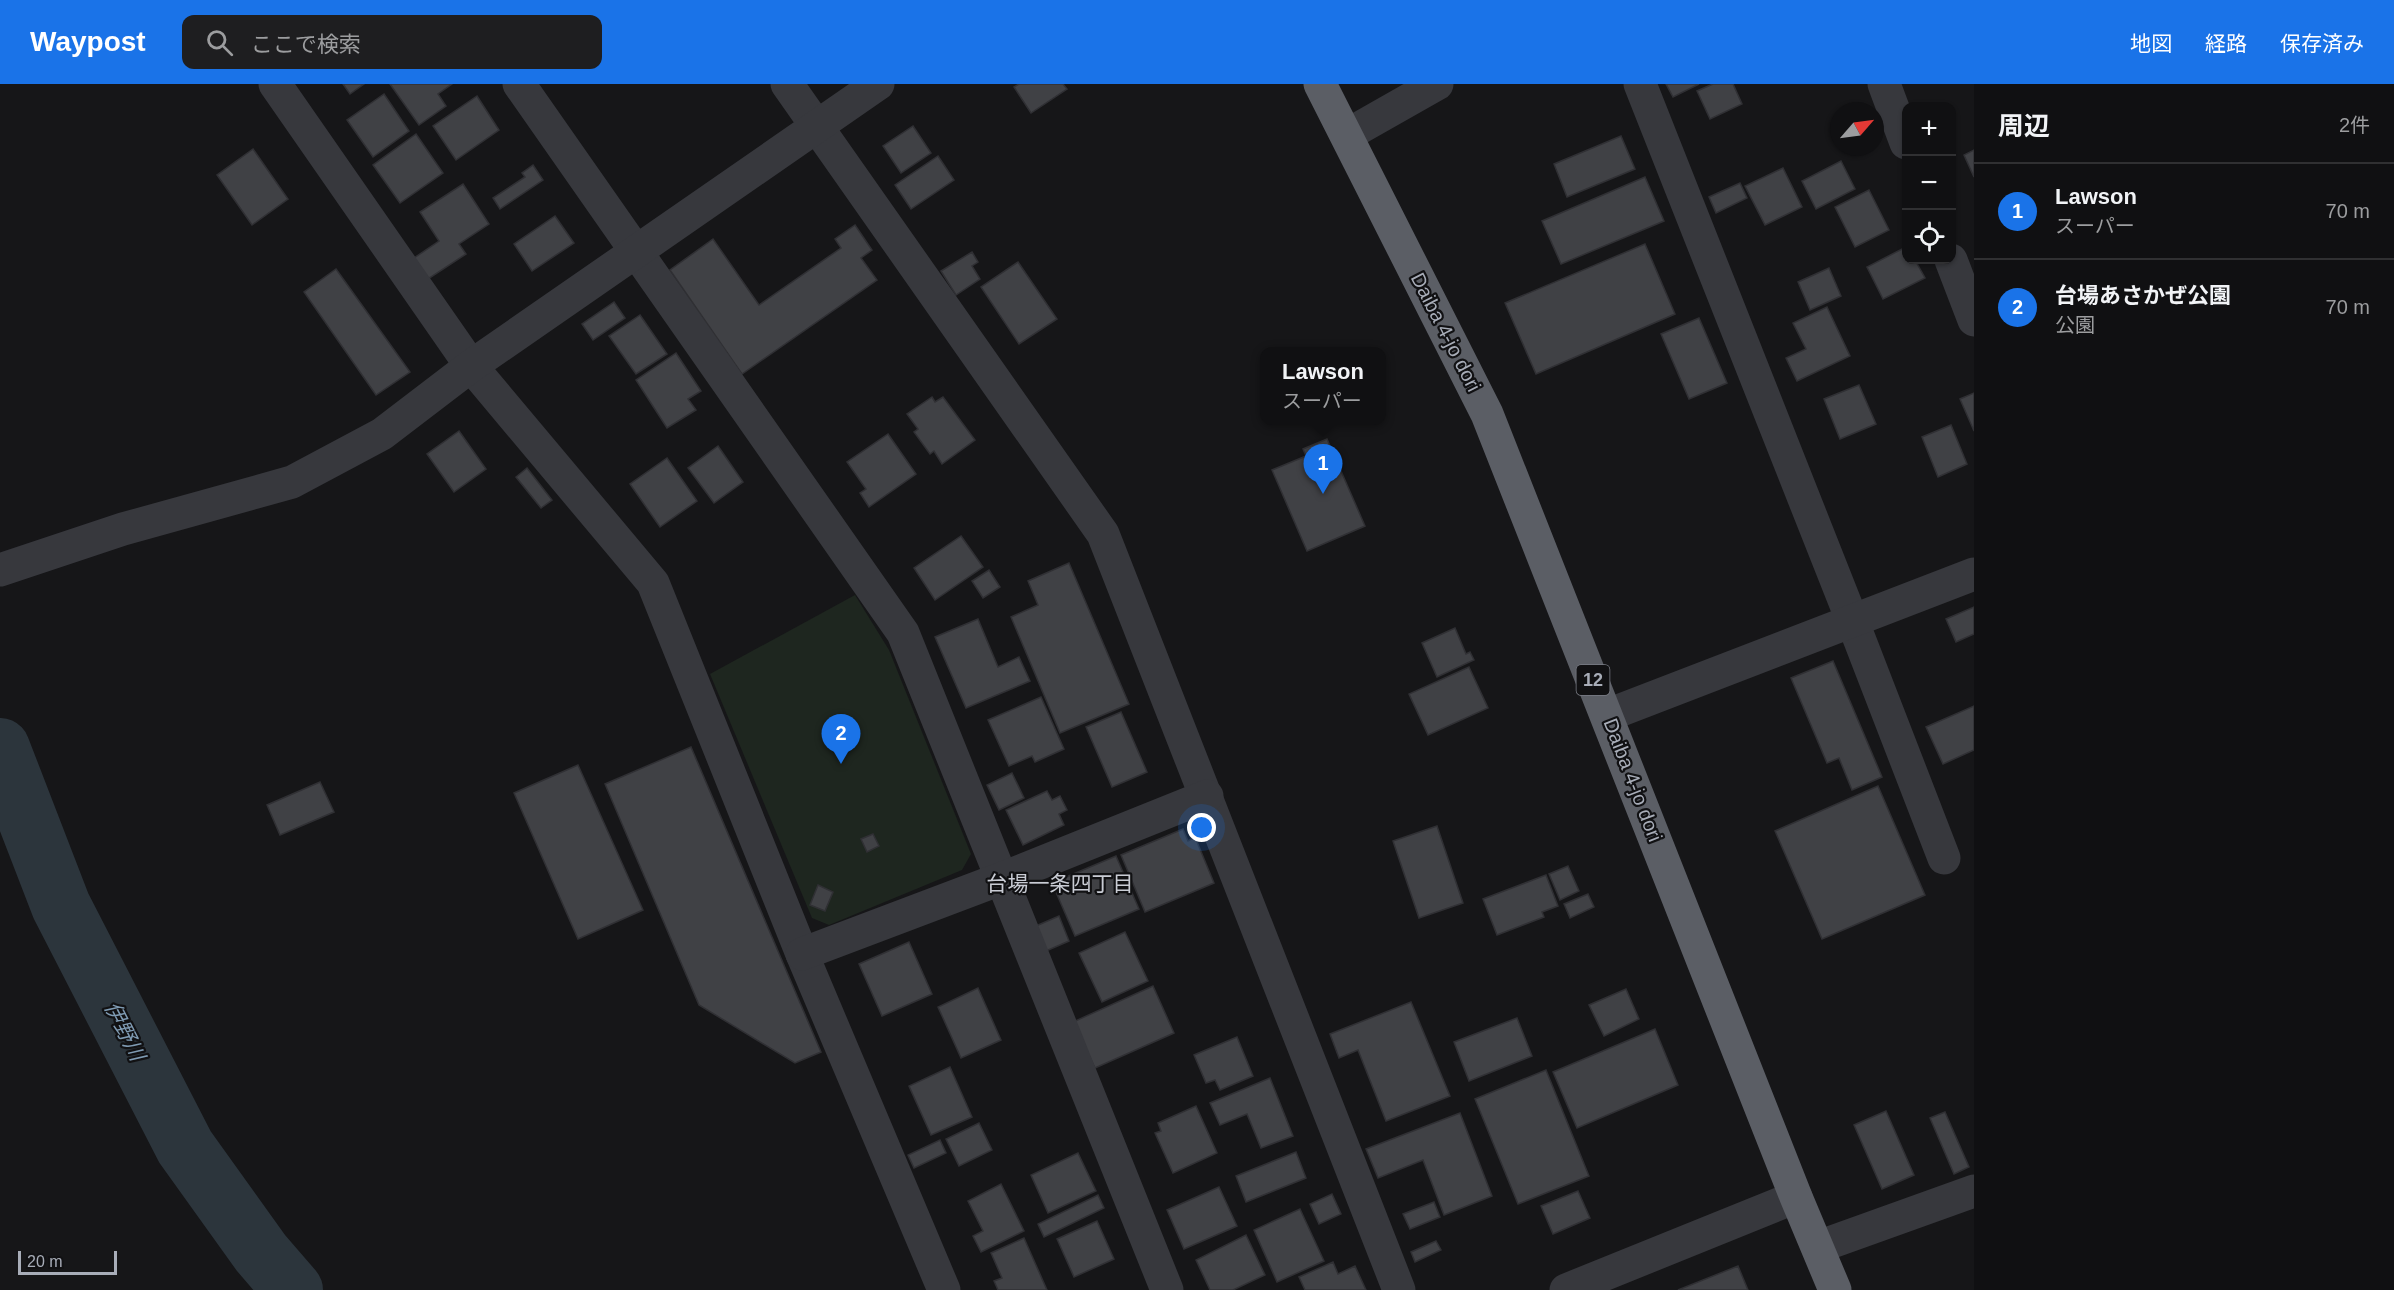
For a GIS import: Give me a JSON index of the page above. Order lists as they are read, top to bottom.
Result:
{
  "streets": {
    "highway": ["Daiba 4-jo dori", "12"]
  },
  "districts": ["台場一条四丁目"],
  "water": ["伊野川"],
  "scale_bar": "20 m",
  "north": "top right",
  "page": {
    "header": "Waypost",
    "search": "ここで検索",
    "nav": ["地図", "経路", "保存済み"],
    "heading": ["周辺", "2件"],
    "map_buttons": ["+", "−"],
    "list": [
      {
        "mark": "1",
        "name": "Lawson",
        "note": "スーパー",
        "value": "70 m"
      },
      {
        "mark": "2",
        "name": "台場あさかぜ公園",
        "note": "公園",
        "value": "70 m"
      }
    ],
    "popup": ["Lawson", "スーパー"],
    "pins": ["1", "2"],
    "scale": "20 m"
  }
}
